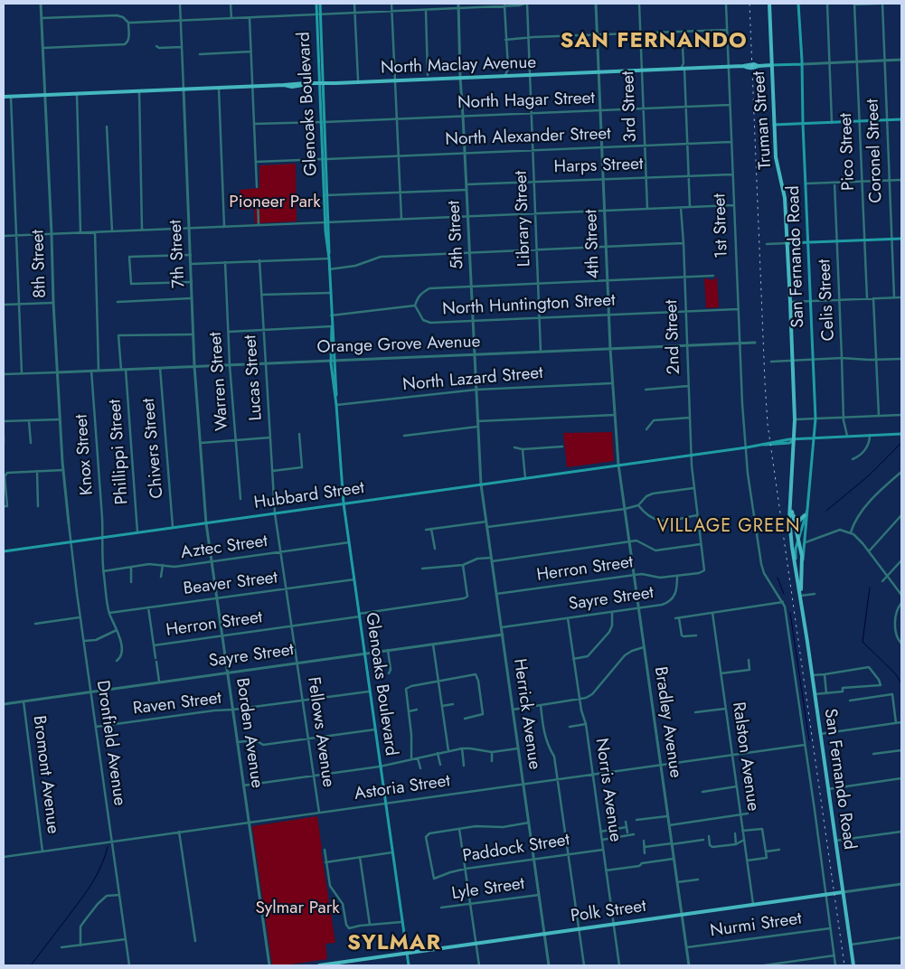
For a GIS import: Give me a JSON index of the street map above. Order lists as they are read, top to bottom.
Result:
{
  "streets": {
    "main road": [
      "North Maclay Avenue",
      "Glenoaks Boulevard",
      "Truman Street",
      "San Fernando Road",
      "Hubbard Street",
      "Polk Street"
    ],
    "street": [
      "North Hagar Street",
      "3rd Street",
      "North Alexander Street",
      "Coronel Street",
      "Pico Street",
      "Harps Street",
      "Library Street",
      "1st Street",
      "5th Street",
      "4th Street",
      "7th Street",
      "8th Street",
      "Celis Street",
      "North Huntington Street",
      "2nd Street",
      "Orange Grove Avenue",
      "Lucas Street",
      "North Lazard Street",
      "Warren Street",
      "Chivers Street",
      "Phillippi Street",
      "Knox Street",
      "Aztec Street",
      "Herron Street",
      "Beaver Street",
      "Sayre Street",
      "Raven Street",
      "Herrick Avenue",
      "Bradley Avenue",
      "Fellows Avenue",
      "Borden Avenue",
      "Dronfield Avenue",
      "Ralston Avenue",
      "Bromont Avenue",
      "Astoria Street",
      "Norris Avenue",
      "Paddock Street",
      "Lyle Street",
      "Nurmi Street"
    ]
  },
  "crossings": [
    ["North Maclay Avenue", "Glenoaks Boulevard"],
    ["North Maclay Avenue", "3rd Street"],
    ["North Maclay Avenue", "Truman Street"],
    ["North Maclay Avenue", "Library Street"],
    ["North Maclay Avenue", "1st Street"],
    ["North Maclay Avenue", "5th Street"],
    ["North Maclay Avenue", "4th Street"],
    ["North Maclay Avenue", "7th Street"],
    ["North Maclay Avenue", "8th Street"],
    ["North Hagar Street", "Glenoaks Boulevard"],
    ["North Hagar Street", "3rd Street"],
    ["North Hagar Street", "Library Street"],
    ["North Hagar Street", "1st Street"],
    ["North Hagar Street", "5th Street"],
    ["North Hagar Street", "4th Street"],
    ["Glenoaks Boulevard", "North Alexander Street"],
    ["Glenoaks Boulevard", "Orange Grove Avenue"],
    ["Glenoaks Boulevard", "North Lazard Street"],
    ["Glenoaks Boulevard", "Hubbard Street"],
    ["Glenoaks Boulevard", "Aztec Street"],
    ["Glenoaks Boulevard", "Herron Street"],
    ["Glenoaks Boulevard", "Beaver Street"],
    ["Glenoaks Boulevard", "Sayre Street"],
    ["Glenoaks Boulevard", "Raven Street"],
    ["Glenoaks Boulevard", "Astoria Street"],
    ["Glenoaks Boulevard", "Polk Street"],
    ["3rd Street", "North Alexander Street"],
    ["3rd Street", "Harps Street"],
    ["Truman Street", "San Fernando Road"],
    ["Truman Street", "Hubbard Street"],
    ["North Alexander Street", "Library Street"],
    ["North Alexander Street", "1st Street"],
    ["North Alexander Street", "5th Street"],
    ["North Alexander Street", "4th Street"],
    ["Harps Street", "Library Street"],
    ["Harps Street", "1st Street"],
    ["Harps Street", "5th Street"],
    ["Harps Street", "4th Street"],
    ["Library Street", "North Huntington Street"],
    ["Library Street", "Orange Grove Avenue"],
    ["1st Street", "San Fernando Road"],
    ["1st Street", "North Huntington Street"],
    ["1st Street", "Orange Grove Avenue"],
    ["1st Street", "Hubbard Street"],
    ["5th Street", "North Huntington Street"],
    ["5th Street", "Orange Grove Avenue"],
    ["5th Street", "North Lazard Street"],
    ["5th Street", "Herrick Avenue"],
    ["4th Street", "North Huntington Street"],
    ["4th Street", "Orange Grove Avenue"],
    ["4th Street", "North Lazard Street"],
    ["4th Street", "Hubbard Street"],
    ["4th Street", "Bradley Avenue"],
    ["7th Street", "Orange Grove Avenue"],
    ["7th Street", "Borden Avenue"],
    ["San Fernando Road", "Astoria Street"],
    ["San Fernando Road", "Polk Street"],
    ["San Fernando Road", "Nurmi Street"],
    ["8th Street", "Orange Grove Avenue"],
    ["8th Street", "Dronfield Avenue"],
    ["North Huntington Street", "2nd Street"],
    ["2nd Street", "Orange Grove Avenue"],
    ["2nd Street", "Hubbard Street"],
    ["Orange Grove Avenue", "Lucas Street"],
    ["Orange Grove Avenue", "Warren Street"],
    ["Orange Grove Avenue", "Chivers Street"],
    ["Orange Grove Avenue", "Phillippi Street"],
    ["Orange Grove Avenue", "Knox Street"],
    ["Lucas Street", "Fellows Avenue"],
    ["Chivers Street", "Hubbard Street"],
    ["Phillippi Street", "Hubbard Street"],
    ["Knox Street", "Hubbard Street"],
    ["Knox Street", "Aztec Street"],
    ["Knox Street", "Beaver Street"],
    ["Hubbard Street", "Herrick Avenue"],
    ["Hubbard Street", "Fellows Avenue"],
    ["Hubbard Street", "Borden Avenue"],
    ["Hubbard Street", "Dronfield Avenue"],
    ["Aztec Street", "Fellows Avenue"],
    ["Aztec Street", "Borden Avenue"],
    ["Herron Street", "Sayre Street"],
    ["Herron Street", "Herrick Avenue"],
    ["Herron Street", "Bradley Avenue"],
    ["Herron Street", "Fellows Avenue"],
    ["Herron Street", "Borden Avenue"],
    ["Beaver Street", "Fellows Avenue"],
    ["Beaver Street", "Borden Avenue"],
    ["Sayre Street", "Herrick Avenue"],
    ["Sayre Street", "Bradley Avenue"],
    ["Sayre Street", "Fellows Avenue"],
    ["Sayre Street", "Borden Avenue"],
    ["Sayre Street", "Dronfield Avenue"],
    ["Sayre Street", "Bromont Avenue"],
    ["Sayre Street", "Norris Avenue"],
    ["Raven Street", "Fellows Avenue"],
    ["Raven Street", "Borden Avenue"],
    ["Raven Street", "Dronfield Avenue"],
    ["Herrick Avenue", "Astoria Street"],
    ["Herrick Avenue", "Paddock Street"],
    ["Herrick Avenue", "Lyle Street"],
    ["Herrick Avenue", "Polk Street"],
    ["Bradley Avenue", "Astoria Street"],
    ["Bradley Avenue", "Polk Street"],
    ["Bradley Avenue", "Nurmi Street"],
    ["Fellows Avenue", "Astoria Street"],
    ["Borden Avenue", "Astoria Street"],
    ["Dronfield Avenue", "Astoria Street"],
    ["Ralston Avenue", "Astoria Street"],
    ["Ralston Avenue", "Polk Street"],
    ["Bromont Avenue", "Astoria Street"],
    ["Astoria Street", "Norris Avenue"],
    ["Norris Avenue", "Paddock Street"],
    ["Norris Avenue", "Polk Street"]
  ],
  "districts": ["SAN FERNANDO", "VILLAGE GREEN", "SYLMAR"],
  "parks": ["Pioneer Park", "Sylmar Park"]
}
